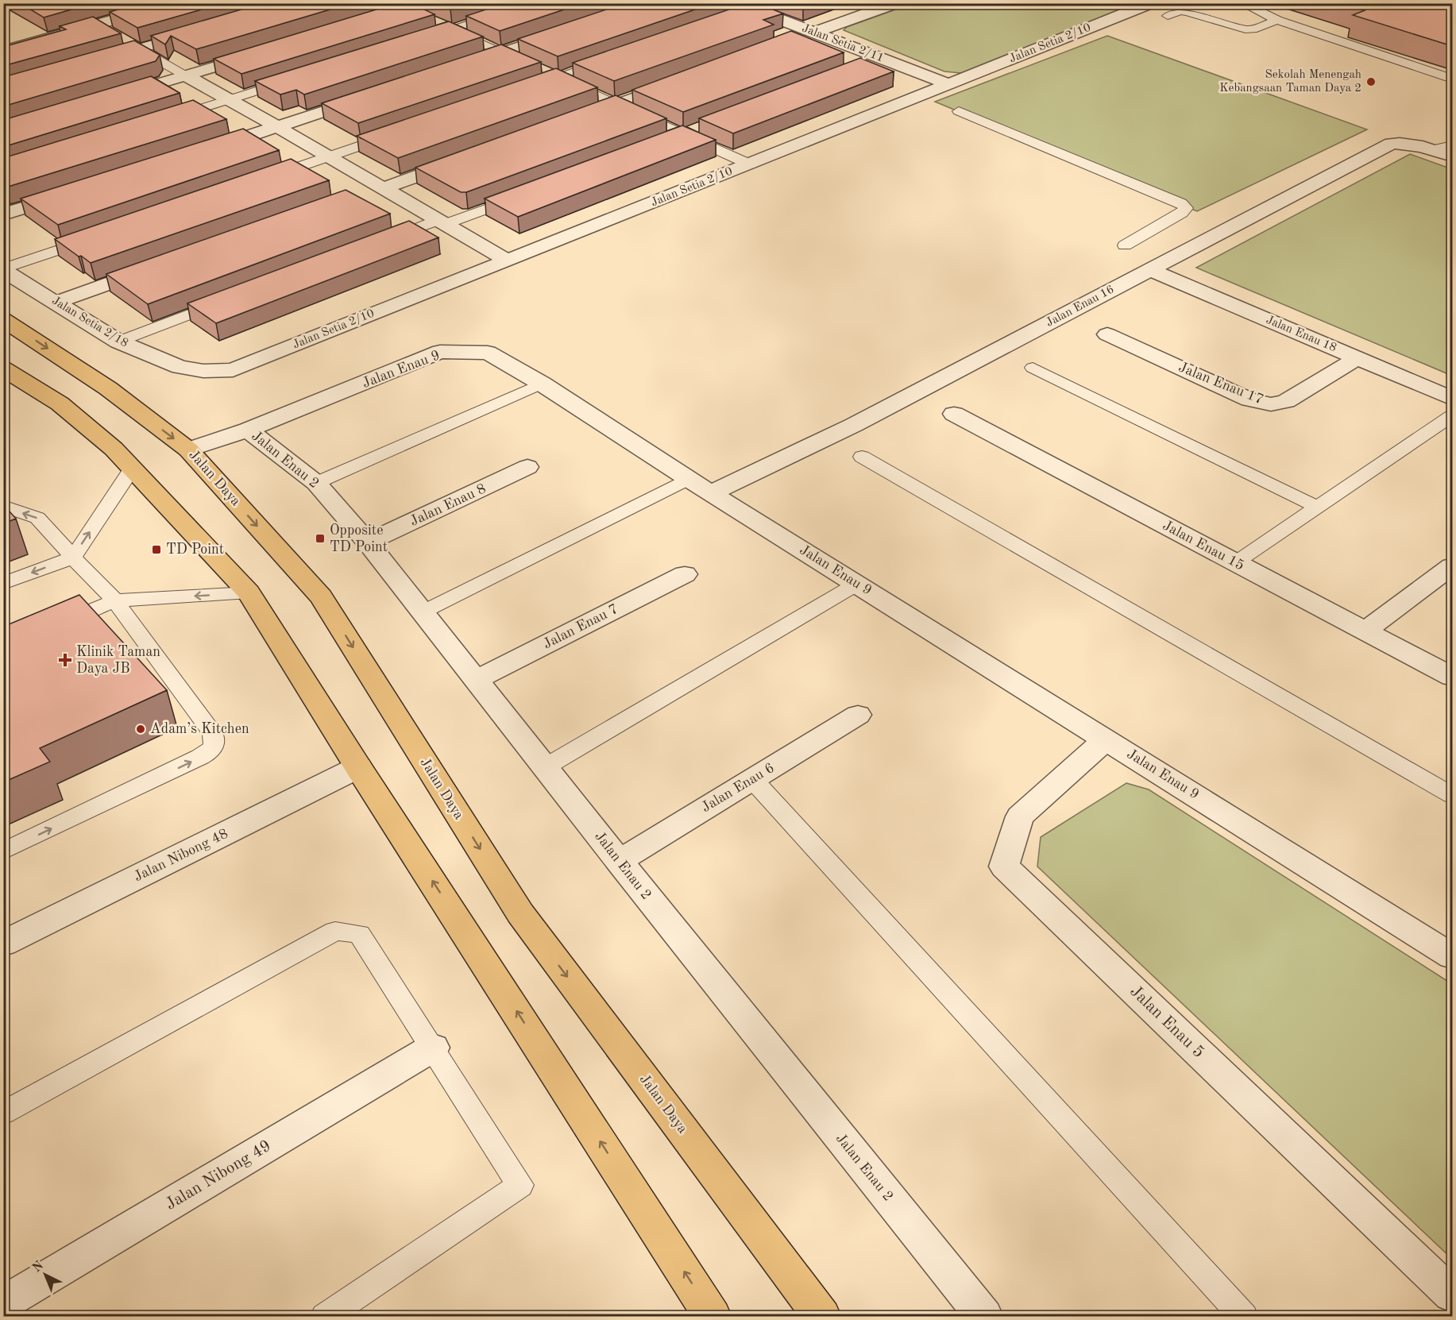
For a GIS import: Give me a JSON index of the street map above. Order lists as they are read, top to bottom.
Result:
{
  "streets": {
    "main road": ["Jalan Daya"],
    "street": [
      "Jalan Setia 2/11",
      "Jalan Setia 2/10",
      "Jalan Enau 16",
      "Jalan Setia 2/18",
      "Jalan Enau 18",
      "Jalan Enau 9",
      "Jalan Enau 17",
      "Jalan Enau 2",
      "Jalan Enau 8",
      "Jalan Enau 15",
      "Jalan Enau 7",
      "Jalan Enau 6",
      "Jalan Nibong 48",
      "Jalan Enau 5",
      "Jalan Nibong 49"
    ]
  },
  "crossings": [
    ["Jalan Setia 2/11", "Jalan Setia 2/10"],
    ["Jalan Setia 2/10", "Jalan Setia 2/18"],
    ["Jalan Enau 16", "Jalan Enau 18"],
    ["Jalan Enau 16", "Jalan Enau 9"],
    ["Jalan Enau 18", "Jalan Enau 17"],
    ["Jalan Enau 9", "Jalan Enau 2"],
    ["Jalan Enau 9", "Jalan Daya"],
    ["Jalan Enau 9", "Jalan Enau 5"],
    ["Jalan Enau 2", "Jalan Enau 8"],
    ["Jalan Enau 2", "Jalan Enau 7"],
    ["Jalan Enau 2", "Jalan Enau 6"]
  ],
  "places": {
    "other": ["Sekolah Menengah Kebangsaan Taman Daya 2", "Adam’s Kitchen"],
    "transit": ["Opposite TD Point", "TD Point"],
    "health": ["Klinik Taman Daya JB"]
  },
  "north": "top left"
}
